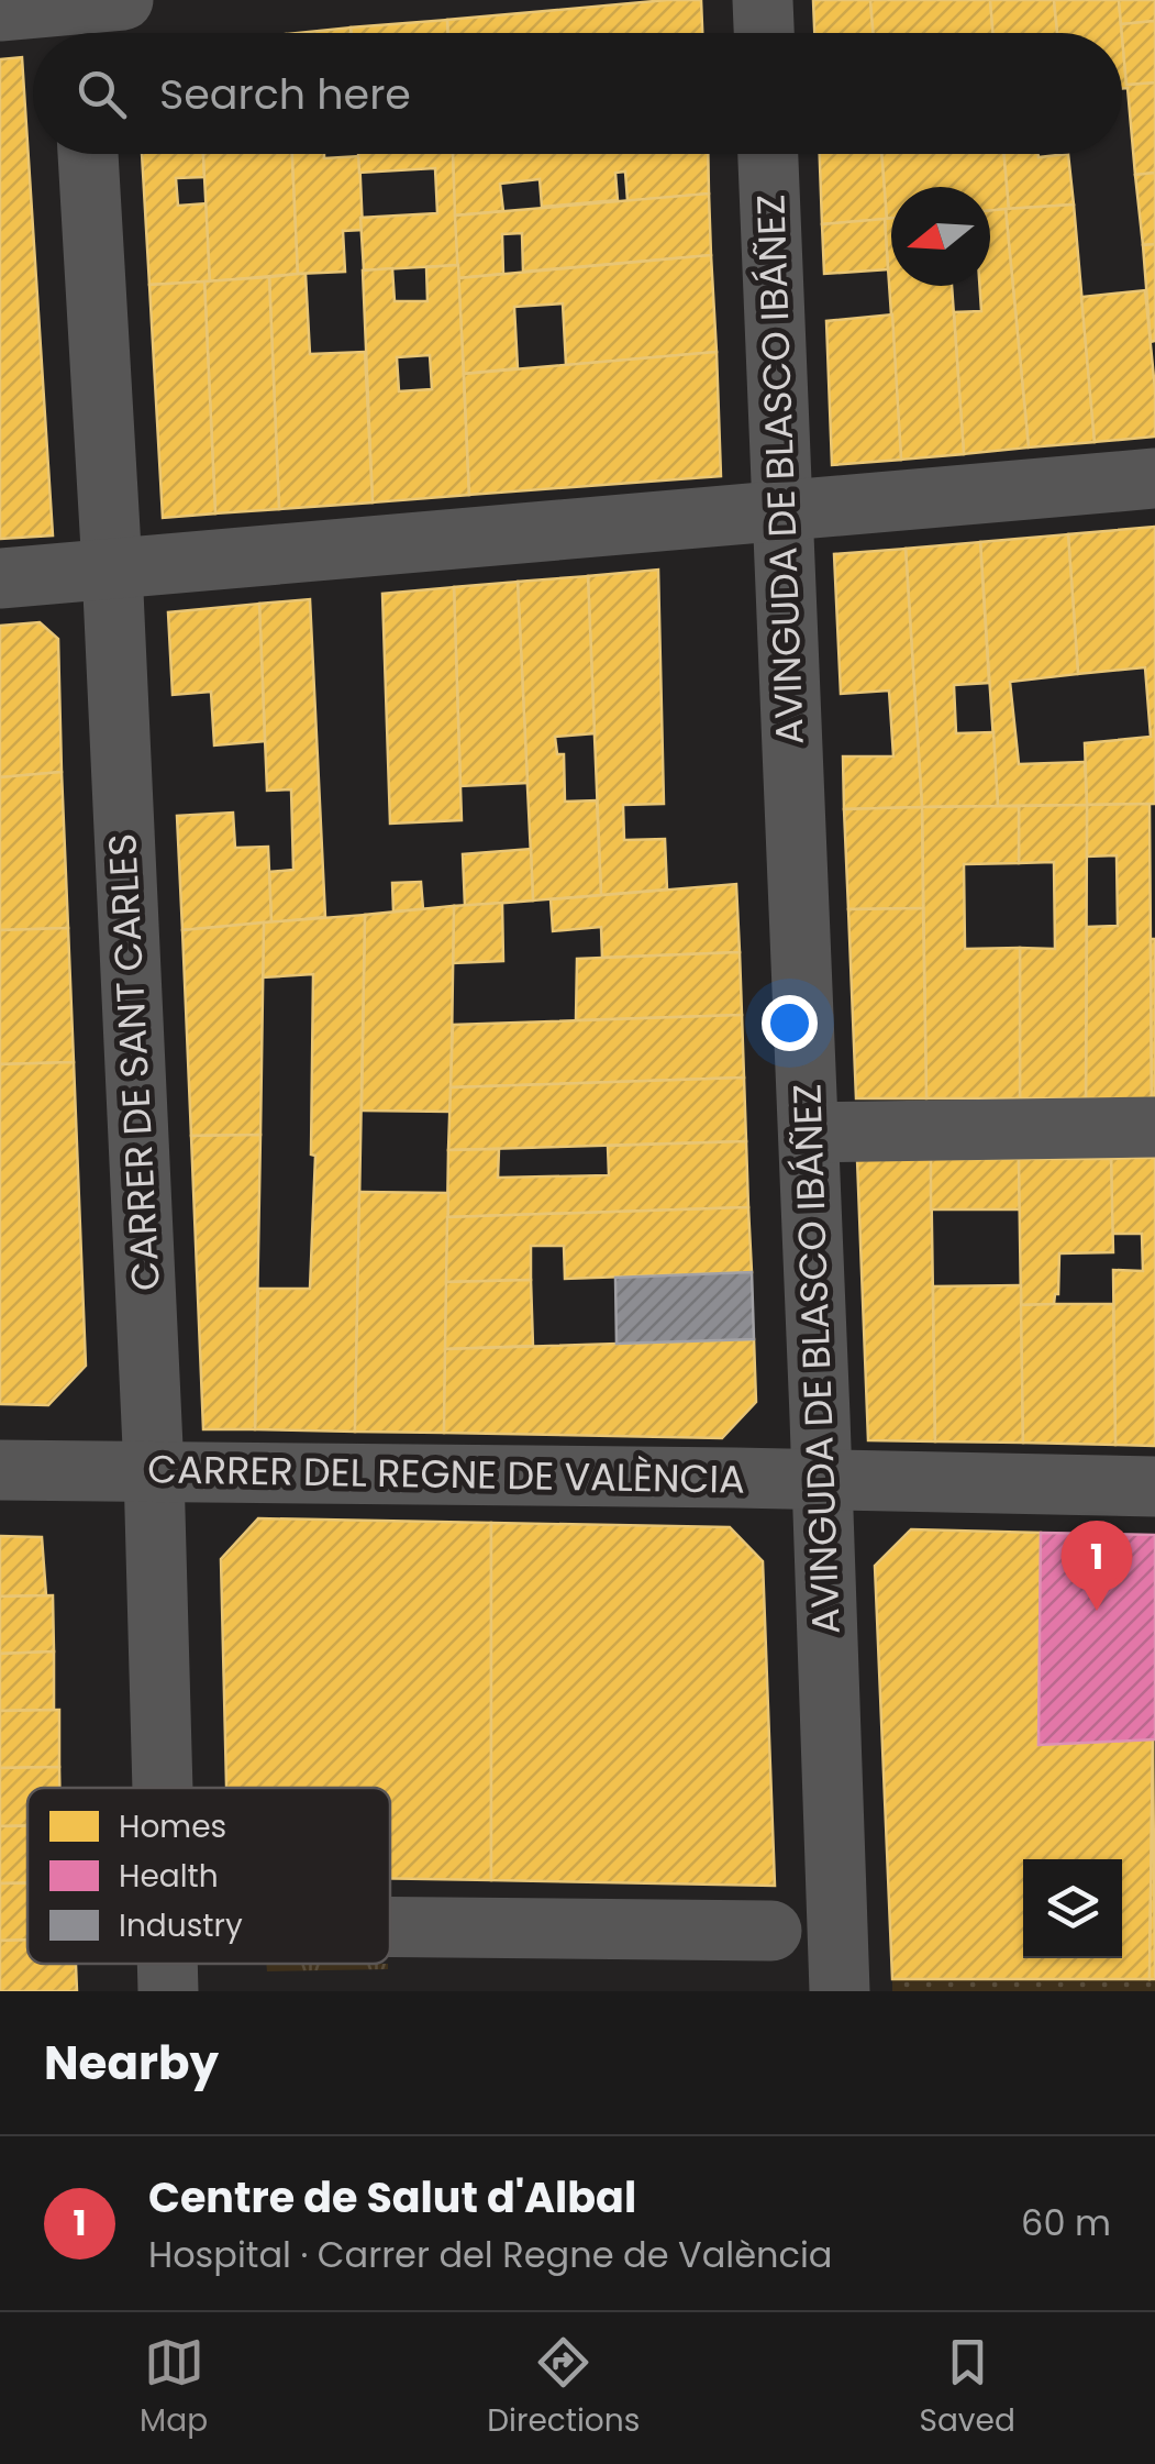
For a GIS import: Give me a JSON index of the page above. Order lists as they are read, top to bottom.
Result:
{
  "streets": {
    "street": ["AVINGUDA DE BLASCO IBÁÑEZ", "CARRER DE SANT CARLES", "CARRER DEL REGNE DE VALÈNCIA"]
  },
  "crossings": [
    ["AVINGUDA DE BLASCO IBÁÑEZ", "CARRER DEL REGNE DE VALÈNCIA"],
    ["CARRER DE SANT CARLES", "CARRER DEL REGNE DE VALÈNCIA"]
  ],
  "legend": ["Homes", "Health", "Industry"],
  "north": "left",
  "page": {
    "search": "Search here",
    "pins": "1",
    "heading": "Nearby",
    "list": [
      {
        "mark": "1",
        "name": "Centre de Salut d'Albal",
        "note": "Hospital · Carrer del Regne de València",
        "value": "60 m"
      }
    ],
    "nav": ["Map", "Directions", "Saved"]
  }
}
